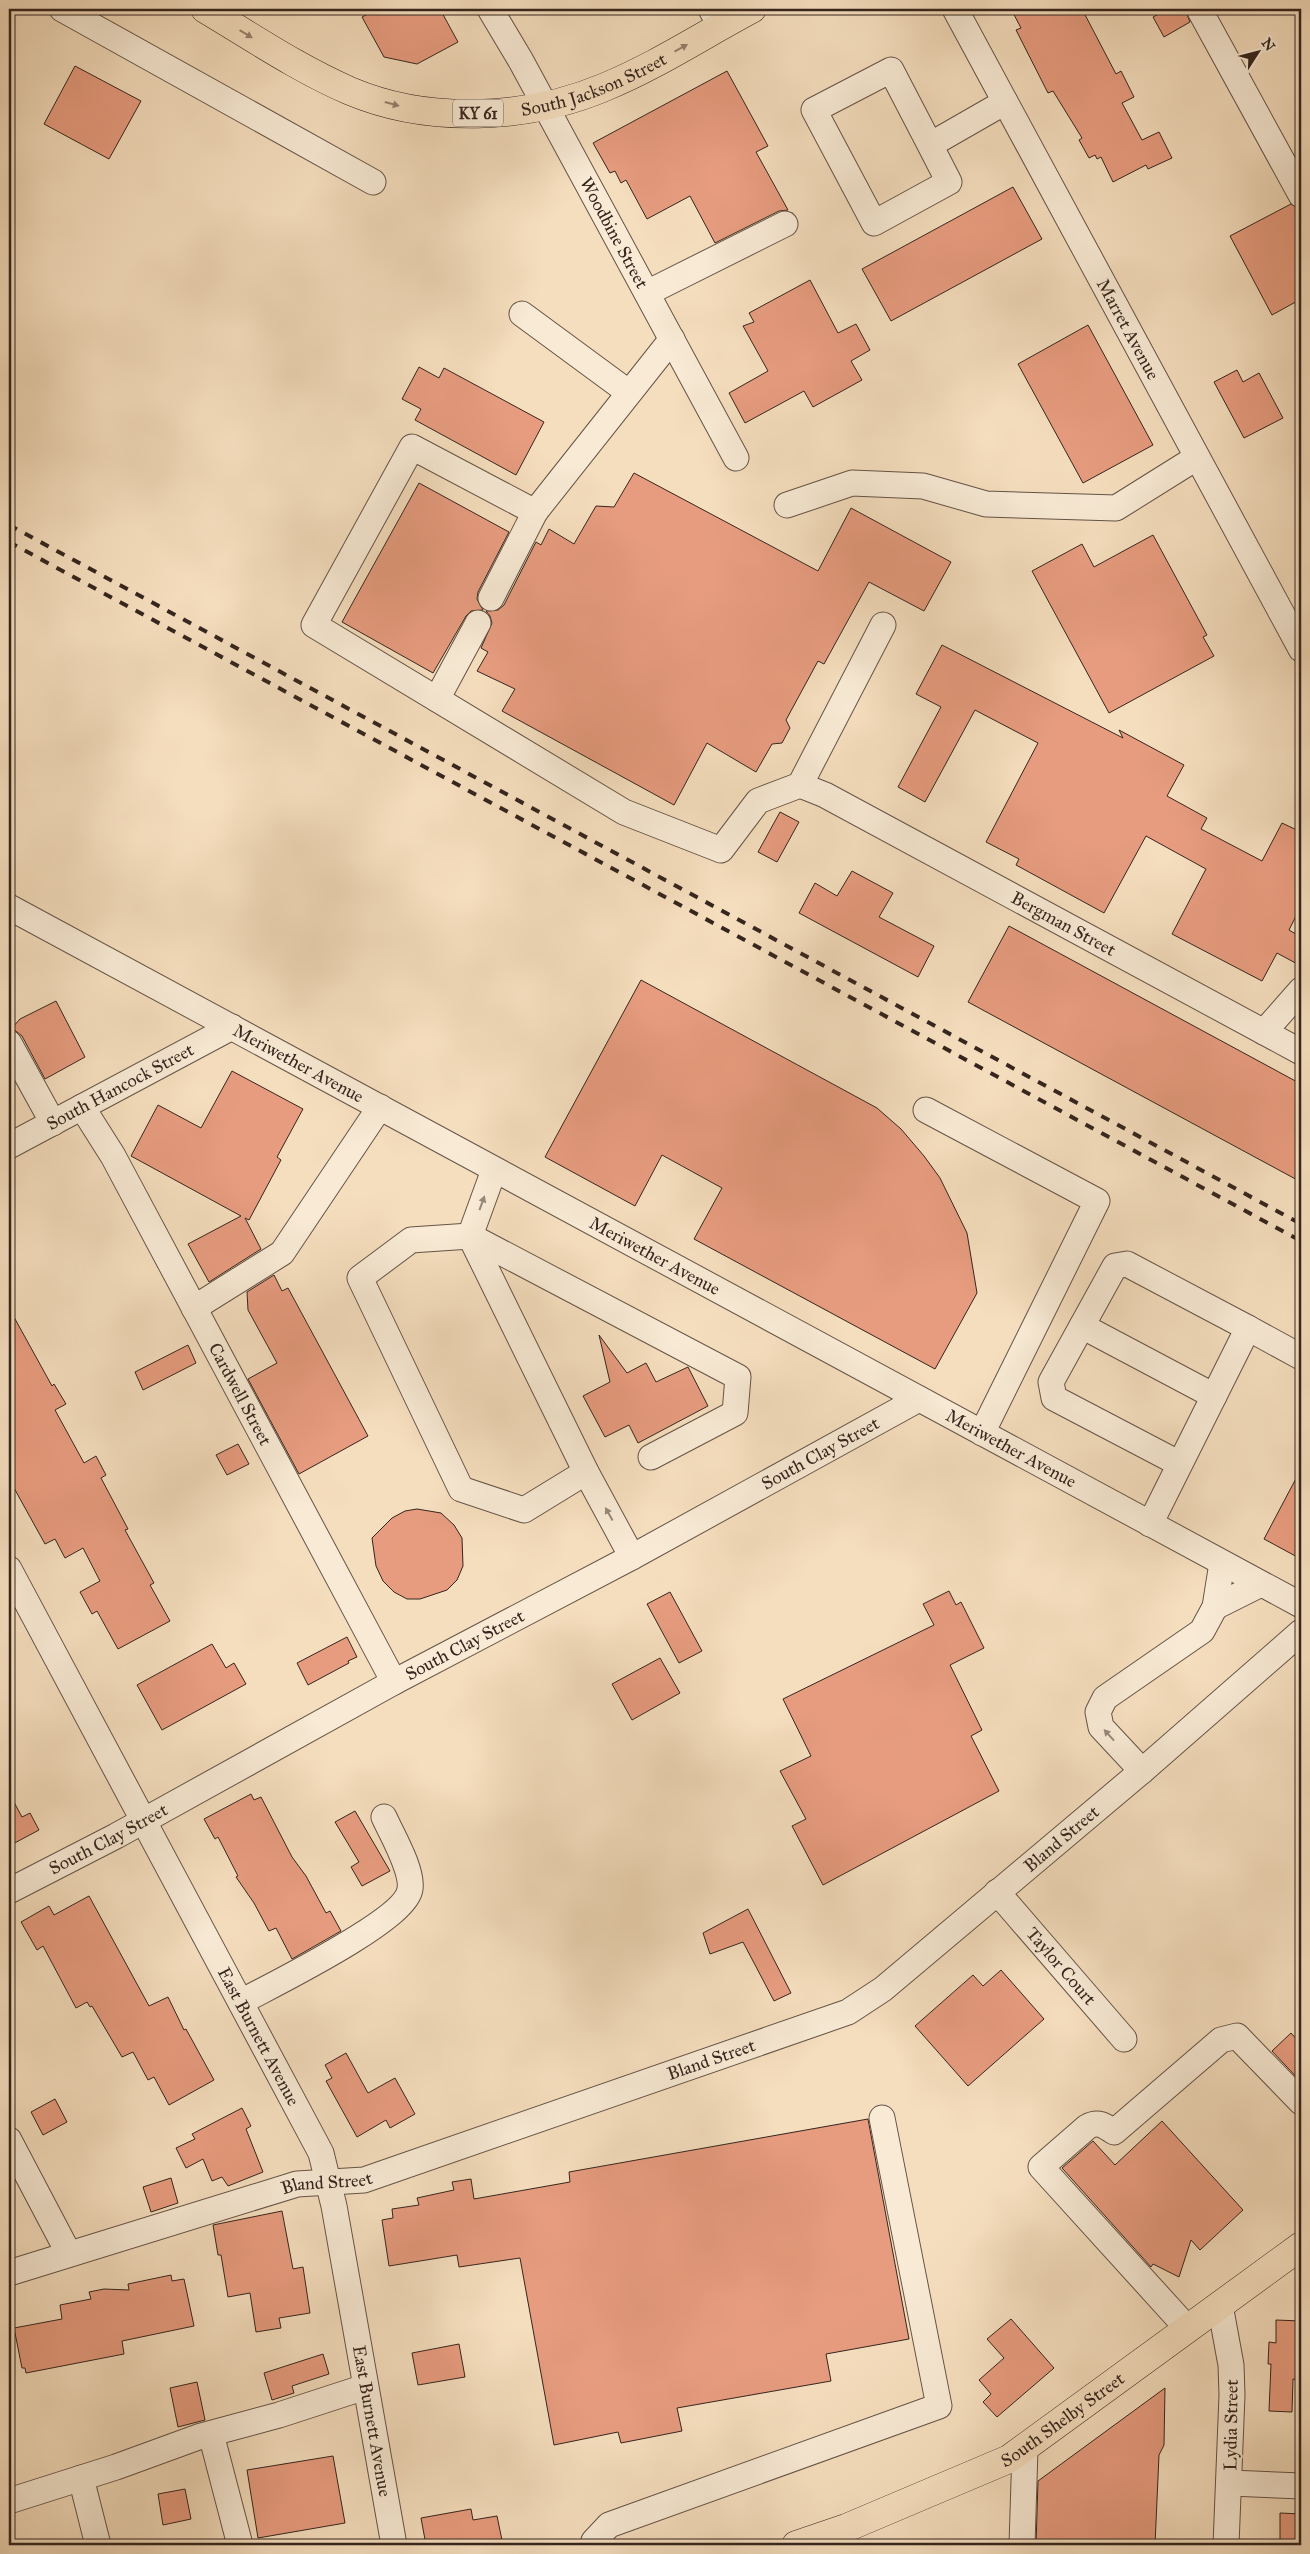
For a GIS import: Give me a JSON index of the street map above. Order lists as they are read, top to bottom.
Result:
{
  "streets": {
    "main road": ["South Jackson Street", "KY 61", "South Shelby Street"],
    "street": [
      "Woodbine Street",
      "Marret Avenue",
      "Bergman Street",
      "Meriwether Avenue",
      "South Hancock Street",
      "Cardwell Street",
      "South Clay Street",
      "Bland Street",
      "Taylor Court",
      "East Burnett Avenue",
      "Lydia Street"
    ]
  },
  "crossings": [
    ["South Jackson Street", "Woodbine Street"],
    ["Meriwether Avenue", "South Hancock Street"],
    ["Meriwether Avenue", "South Clay Street"],
    ["South Hancock Street", "Cardwell Street"],
    ["Cardwell Street", "South Clay Street"],
    ["South Clay Street", "East Burnett Avenue"],
    ["Bland Street", "Taylor Court"],
    ["Bland Street", "East Burnett Avenue"],
    ["South Shelby Street", "Lydia Street"]
  ],
  "one_way": ["South Jackson Street"],
  "north": "top right"
}
